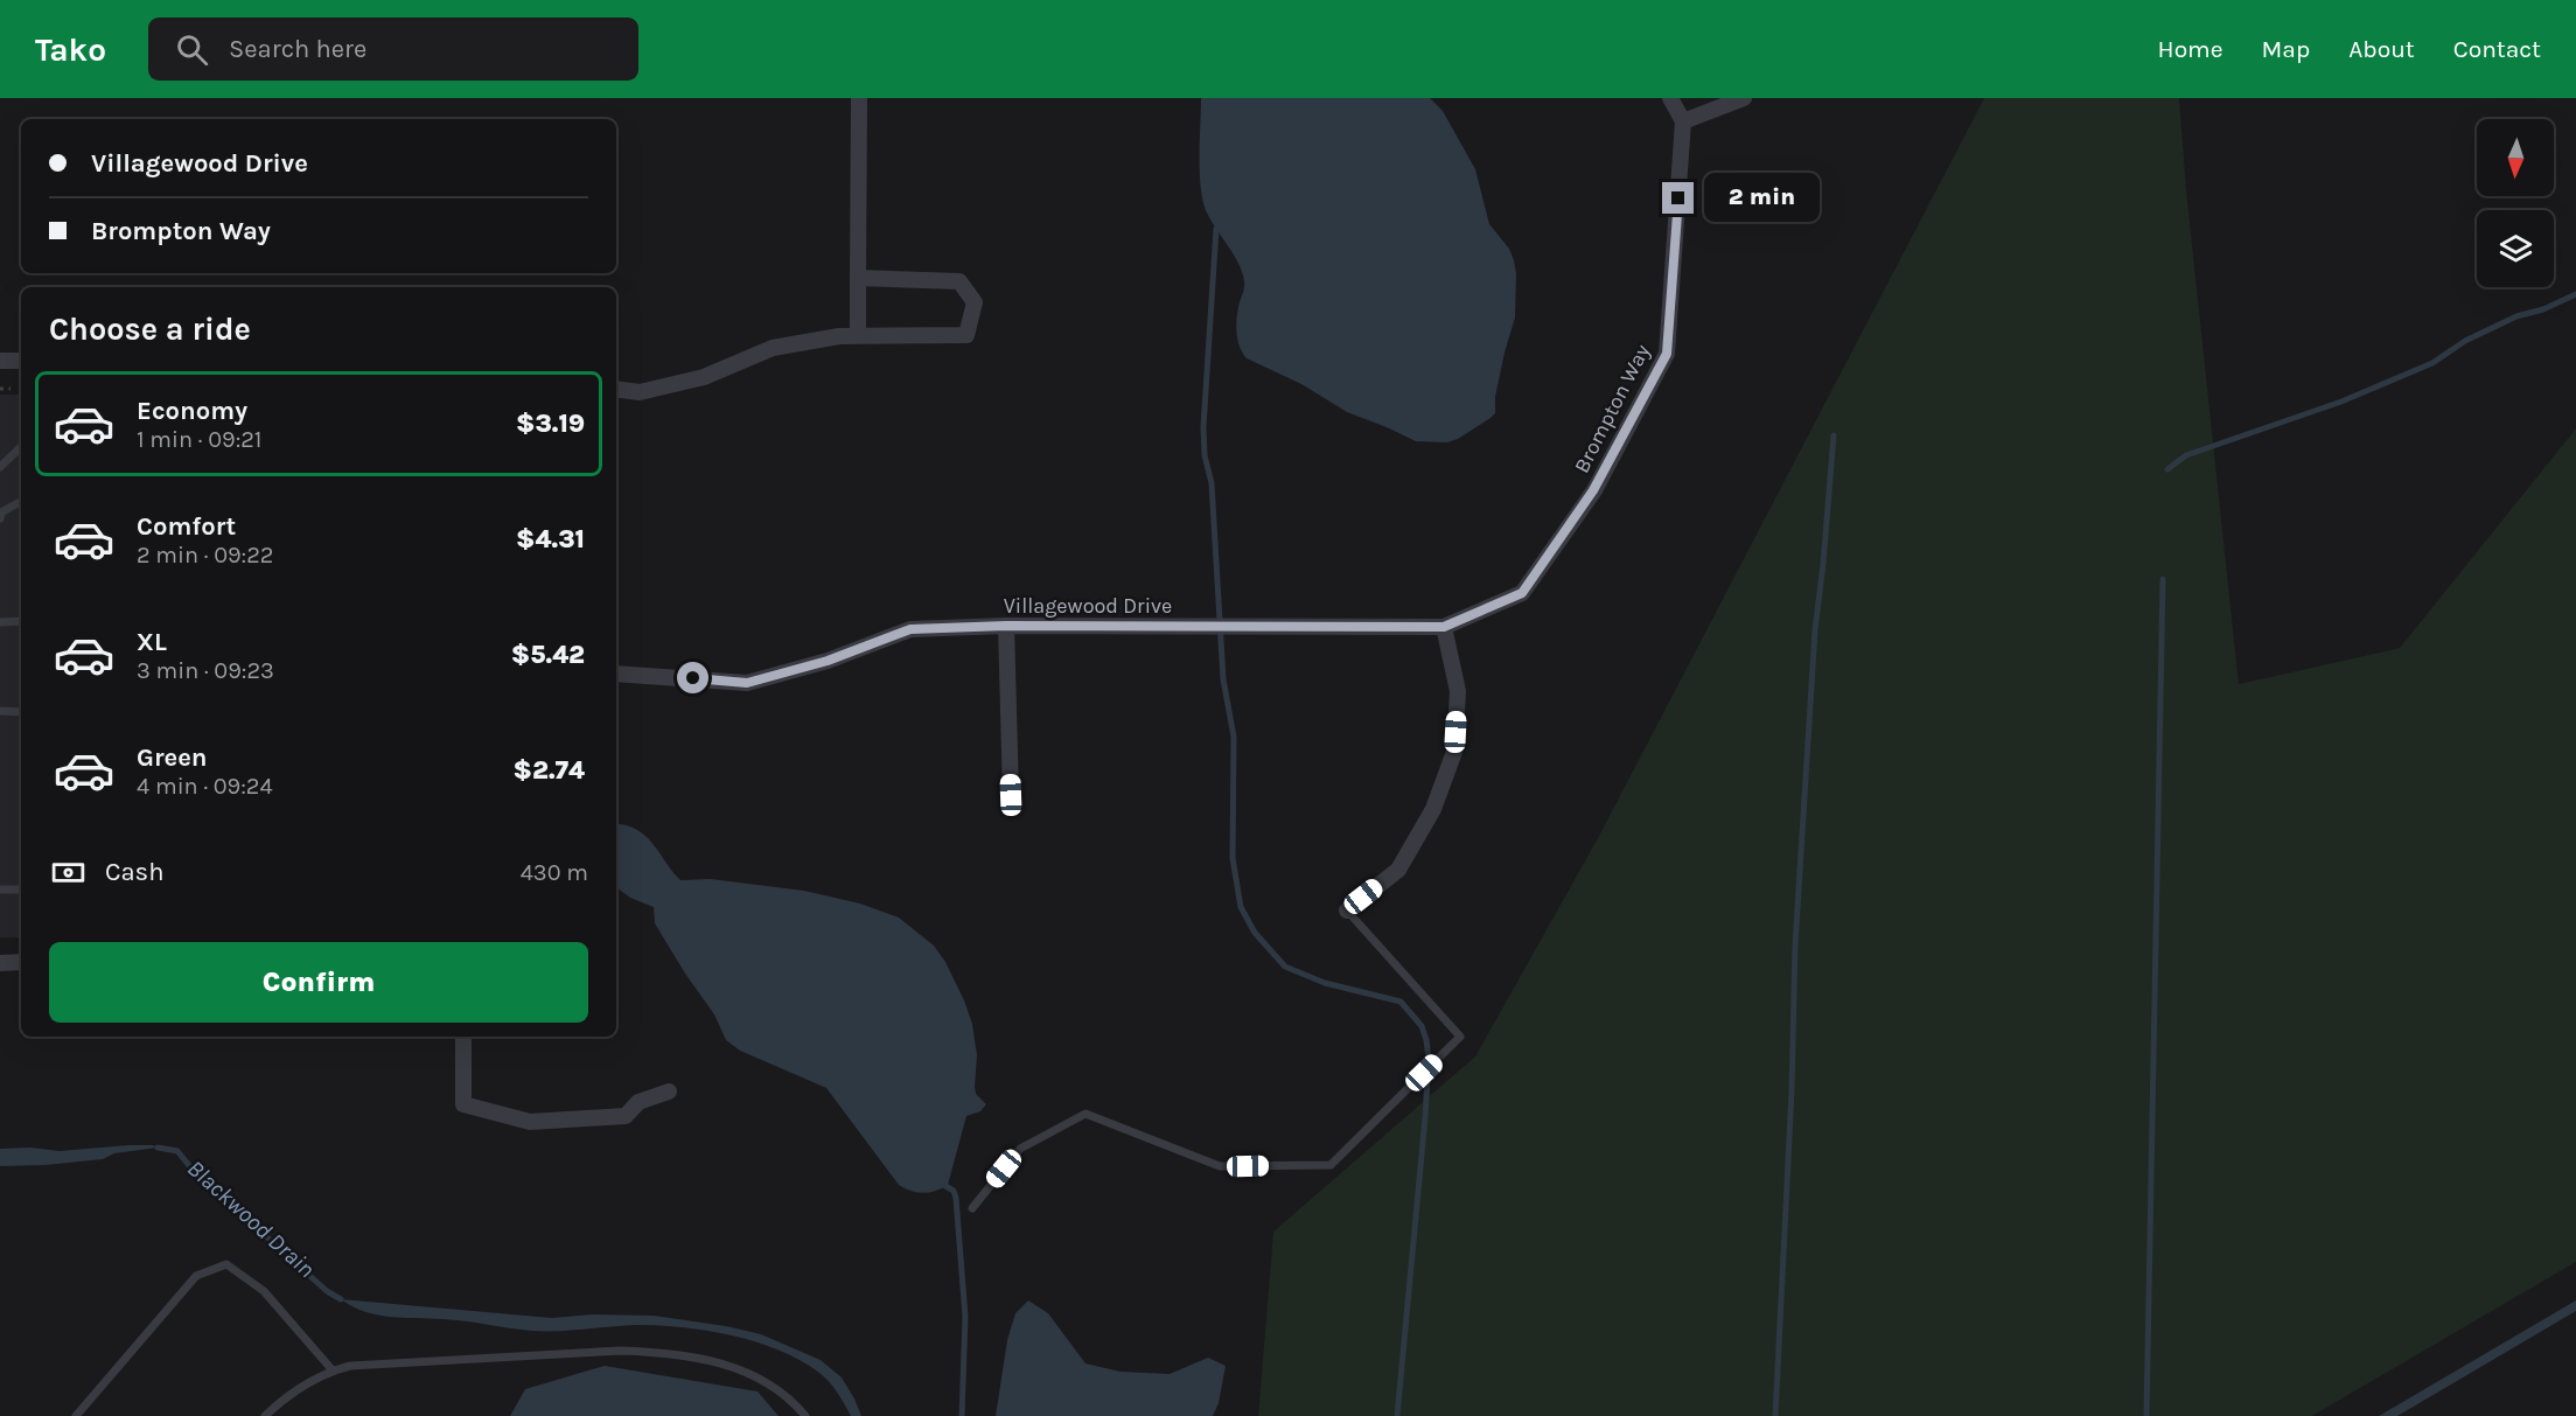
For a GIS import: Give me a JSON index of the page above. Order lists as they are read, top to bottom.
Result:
{
  "streets": {
    "street": ["Brompton Way", "Villagewood Drive"]
  },
  "crossings": [
    ["Brompton Way", "Villagewood Drive"]
  ],
  "water": ["Blackwood Drain"],
  "north": "bottom",
  "page": {
    "header": "Tako",
    "search": "Search here",
    "nav": [
      "Home",
      "Map",
      "About",
      "Contact"
    ],
    "banner": ["Villagewood Drive", "Brompton Way"],
    "bubble": "2 min",
    "heading": "Choose a ride",
    "list": [
      {
        "name": "Economy",
        "note": "1 min · 09:21",
        "value": "$3.19"
      },
      {
        "name": "Comfort",
        "note": "2 min · 09:22",
        "value": "$4.31"
      },
      {
        "name": "XL",
        "note": "3 min · 09:23",
        "value": "$5.42"
      },
      {
        "name": "Green",
        "note": "4 min · 09:24",
        "value": "$2.74"
      }
    ],
    "pay": ["Cash", "430 m"],
    "buttons": "Confirm"
  }
}
